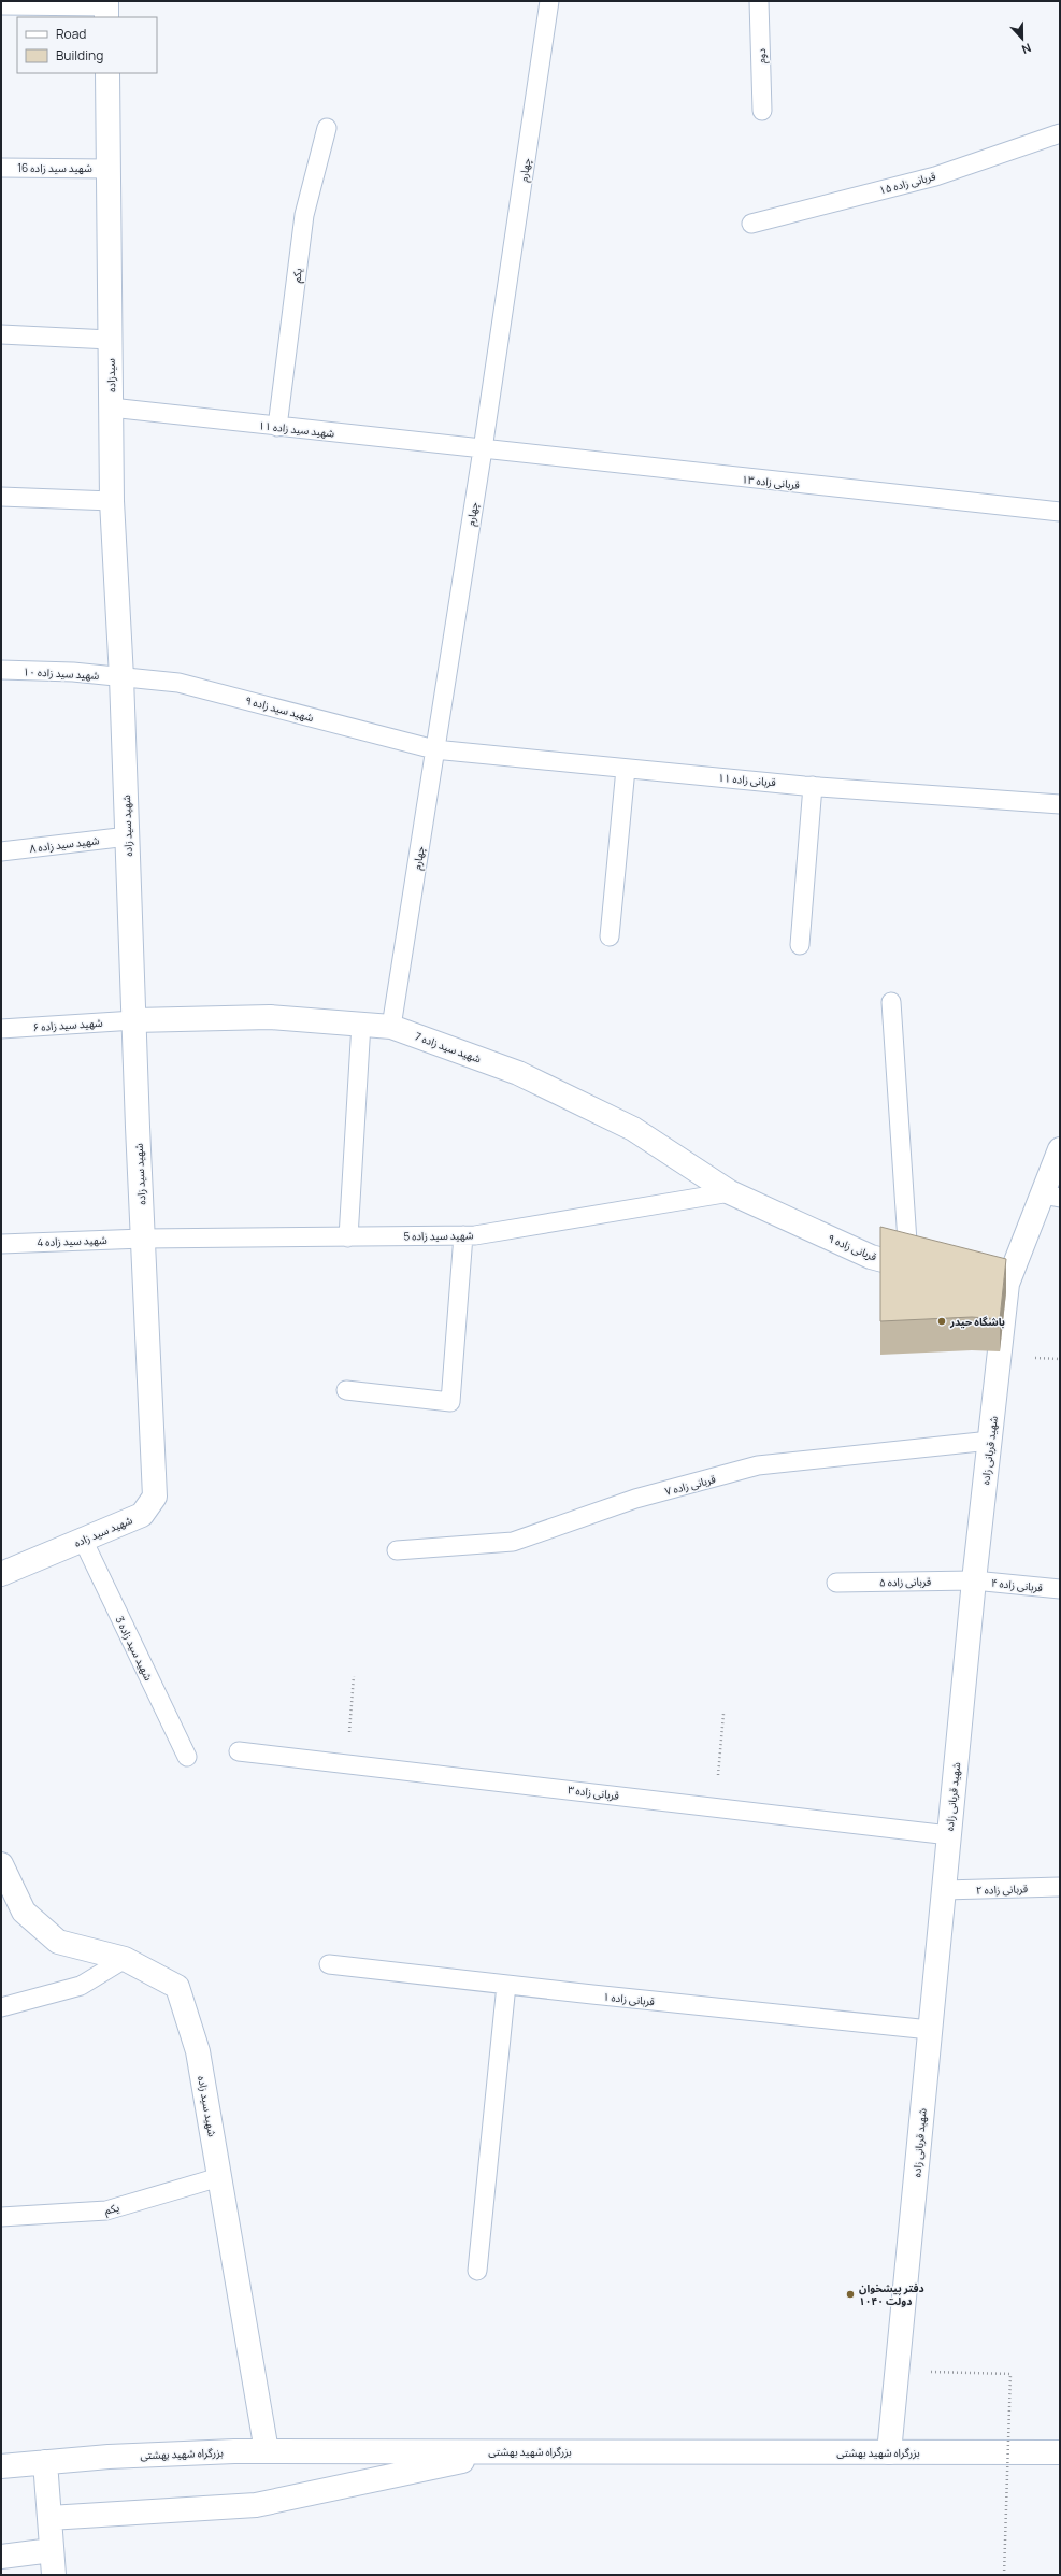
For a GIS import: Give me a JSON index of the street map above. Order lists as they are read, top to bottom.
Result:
{
  "streets": {
    "main road": [
      "سیدزاده",
      "شهید سید زاده",
      "شهید سید زاده 7",
      "قربانی زاده ۹",
      "شهید قربانی زاده",
      "بزرگراه شهید بهشتی"
    ],
    "lane": [
      "دوم",
      "شهید سید زاده 16",
      "چهارم",
      "قربانی زاده ۱۵",
      "یکم",
      "شهید سید زاده ۱۱",
      "قربانی زاده ۱۳",
      "شهید سید زاده ۱۰",
      "شهید سید زاده ۹",
      "قربانی زاده ۱۱",
      "شهید سید زاده ۸",
      "شهید سید زاده ۶",
      "شهید سید زاده 5",
      "شهید سید زاده 4",
      "قربانی زاده ۷",
      "قربانی زاده ۵",
      "قربانی زاده ۴",
      "شهید سید زاده 3",
      "قربانی زاده ۳",
      "قربانی زاده ۲",
      "قربانی زاده ۱"
    ]
  },
  "crossings": [
    ["شهید سید زاده 16", "سیدزاده"],
    ["چهارم", "شهید سید زاده ۱۱"],
    ["چهارم", "قربانی زاده ۱۳"],
    ["چهارم", "شهید سید زاده ۹"],
    ["چهارم", "قربانی زاده ۱۱"],
    ["چهارم", "شهید سید زاده 7"],
    ["یکم", "شهید سید زاده ۱۱"],
    ["یکم", "شهید سید زاده"],
    ["سیدزاده", "شهید سید زاده ۱۱"],
    ["سیدزاده", "شهید سید زاده ۱۰"],
    ["سیدزاده", "شهید سید زاده ۹"],
    ["سیدزاده", "شهید سید زاده"],
    ["شهید سید زاده ۱۱", "قربانی زاده ۱۳"],
    ["شهید سید زاده ۱۰", "شهید سید زاده ۹"],
    ["شهید سید زاده ۱۰", "شهید سید زاده"],
    ["شهید سید زاده ۹", "قربانی زاده ۱۱"],
    ["شهید سید زاده ۹", "شهید سید زاده"],
    ["شهید سید زاده", "شهید سید زاده ۸"],
    ["شهید سید زاده", "شهید سید زاده ۶"],
    ["شهید سید زاده", "شهید سید زاده 7"],
    ["شهید سید زاده", "شهید سید زاده 5"],
    ["شهید سید زاده", "شهید سید زاده 4"],
    ["شهید سید زاده", "شهید سید زاده 3"],
    ["شهید سید زاده", "بزرگراه شهید بهشتی"],
    ["شهید سید زاده ۶", "شهید سید زاده 7"],
    ["شهید سید زاده 7", "شهید سید زاده 5"],
    ["شهید سید زاده 7", "قربانی زاده ۹"],
    ["شهید سید زاده 5", "شهید سید زاده 4"],
    ["شهید سید زاده 5", "قربانی زاده ۹"],
    ["شهید قربانی زاده", "قربانی زاده ۷"],
    ["شهید قربانی زاده", "قربانی زاده ۵"],
    ["شهید قربانی زاده", "قربانی زاده ۴"],
    ["شهید قربانی زاده", "قربانی زاده ۳"],
    ["شهید قربانی زاده", "قربانی زاده ۲"],
    ["شهید قربانی زاده", "قربانی زاده ۱"],
    ["شهید قربانی زاده", "بزرگراه شهید بهشتی"],
    ["قربانی زاده ۵", "قربانی زاده ۴"]
  ],
  "places": ["باشگاه حیدر", "دفتر پیشخوان دولت ۱۰۴۰"],
  "legend": ["Road", "Building"],
  "north": "bottom"
}
